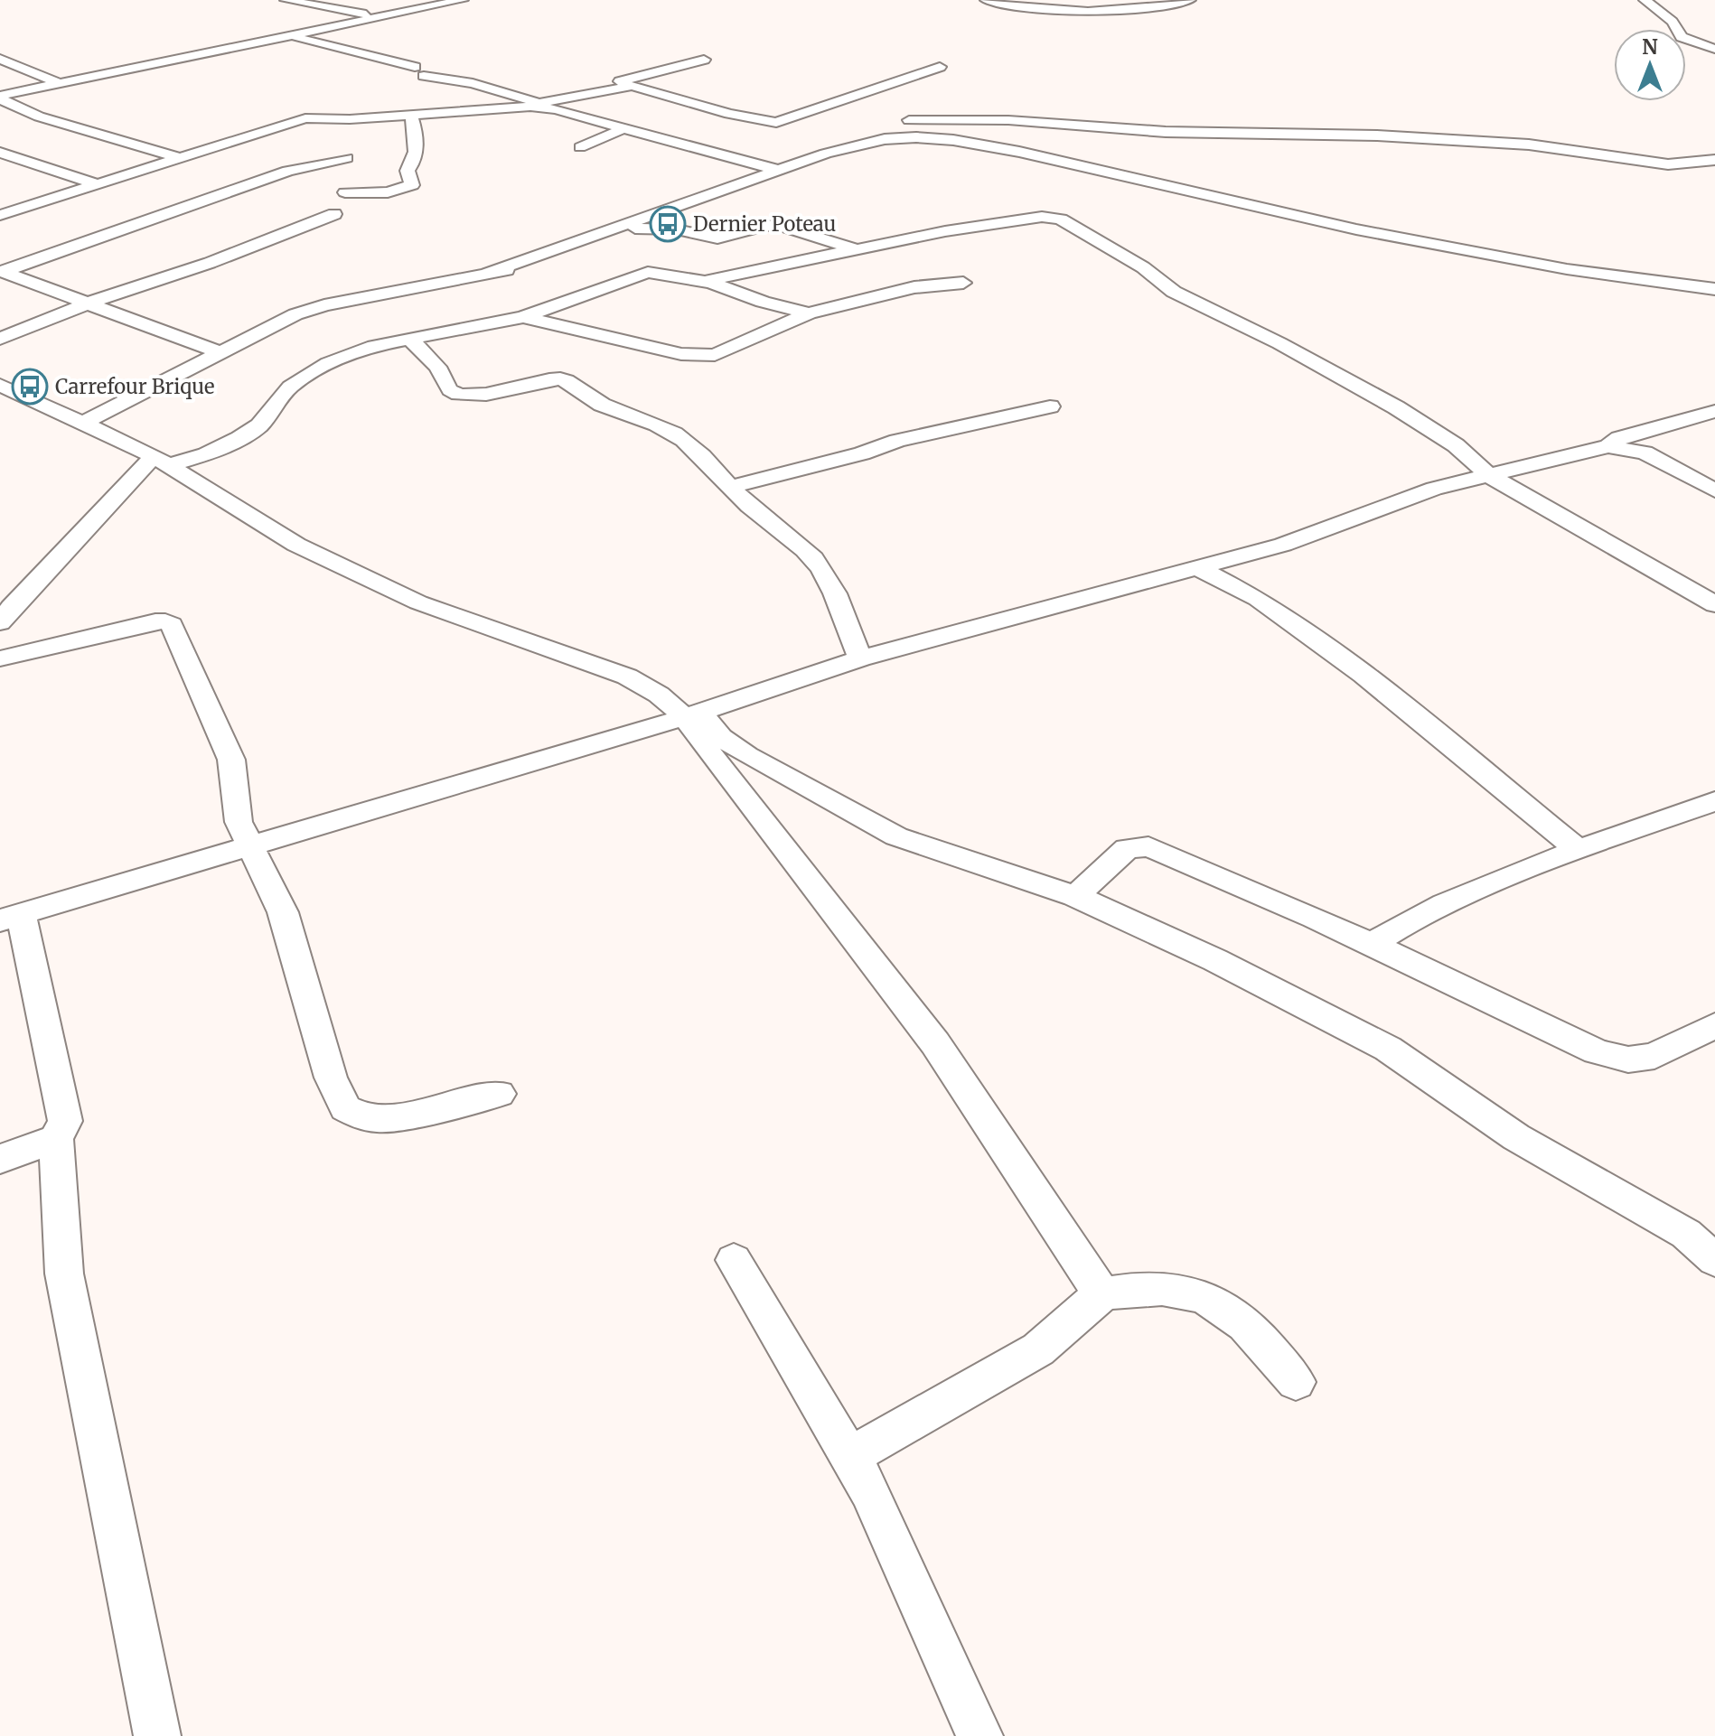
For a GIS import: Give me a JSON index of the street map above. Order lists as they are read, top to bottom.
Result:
{
  "places": {
    "bus stop": ["Dernier Poteau", "Carrefour Brique"]
  },
  "north": "top"
}
